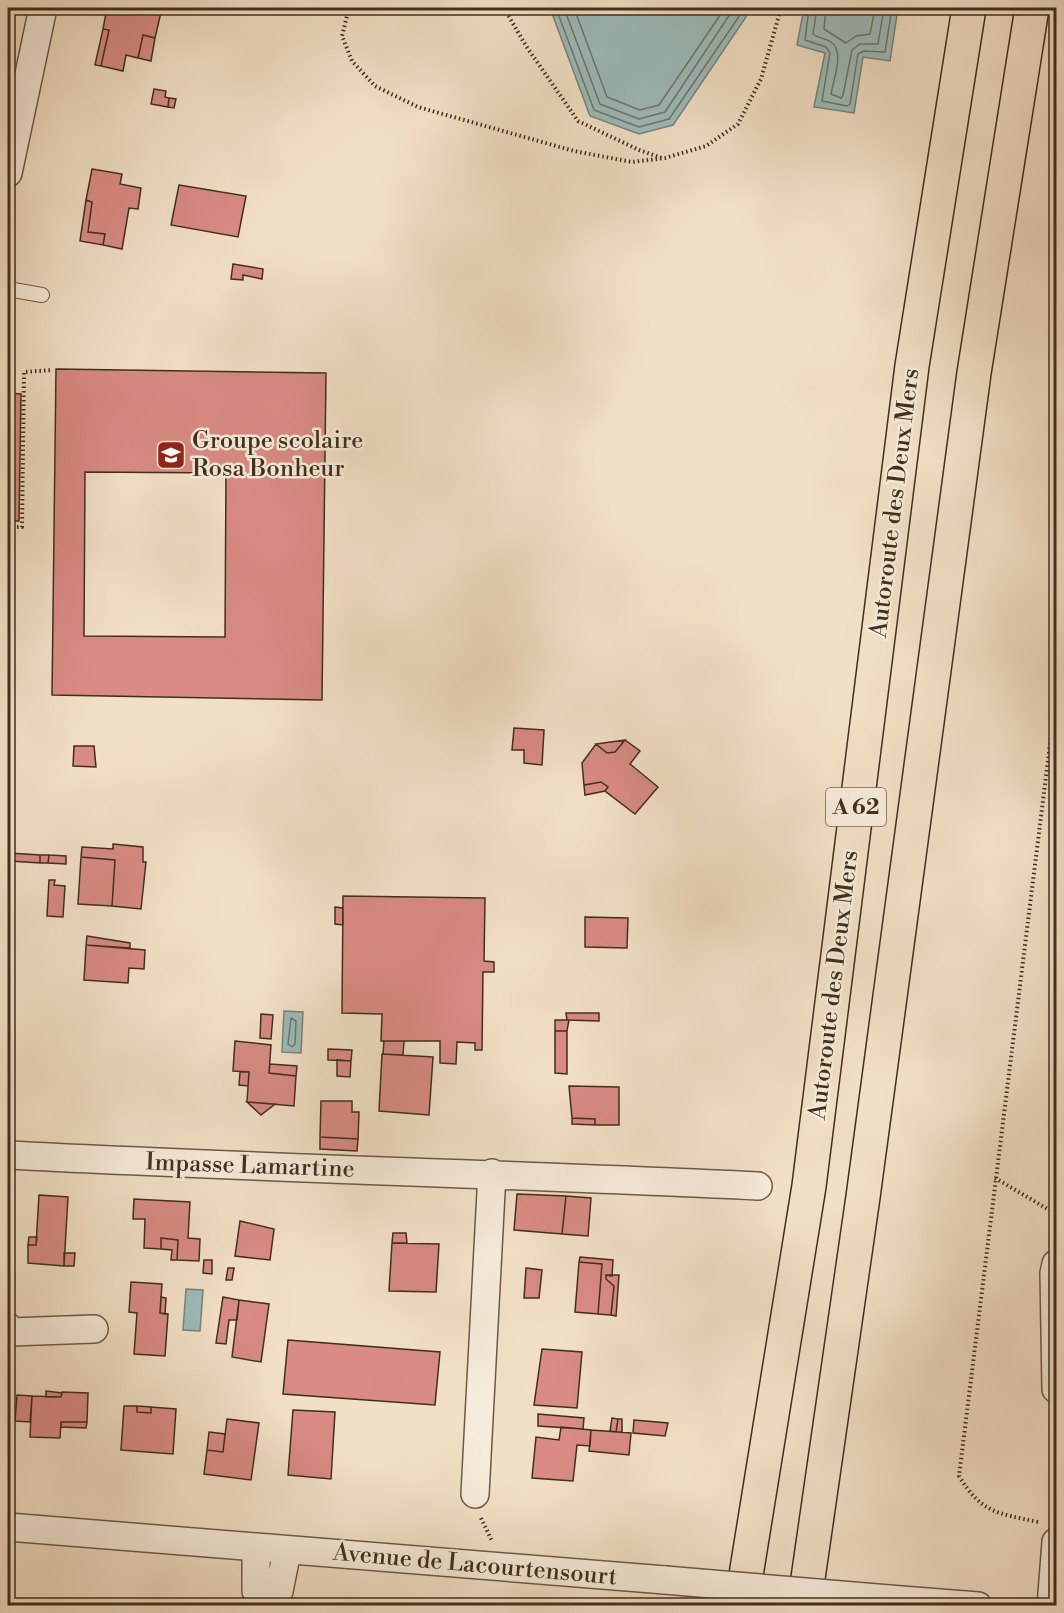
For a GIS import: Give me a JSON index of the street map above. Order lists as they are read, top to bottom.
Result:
{
  "streets": {
    "highway": ["Autoroute des Deux Mers", "A 62"],
    "street": ["Impasse Lamartine", "Avenue de Lacourtensourt"]
  },
  "places": {
    "school or university": ["Groupe scolaire Rosa Bonheur"]
  }
}
